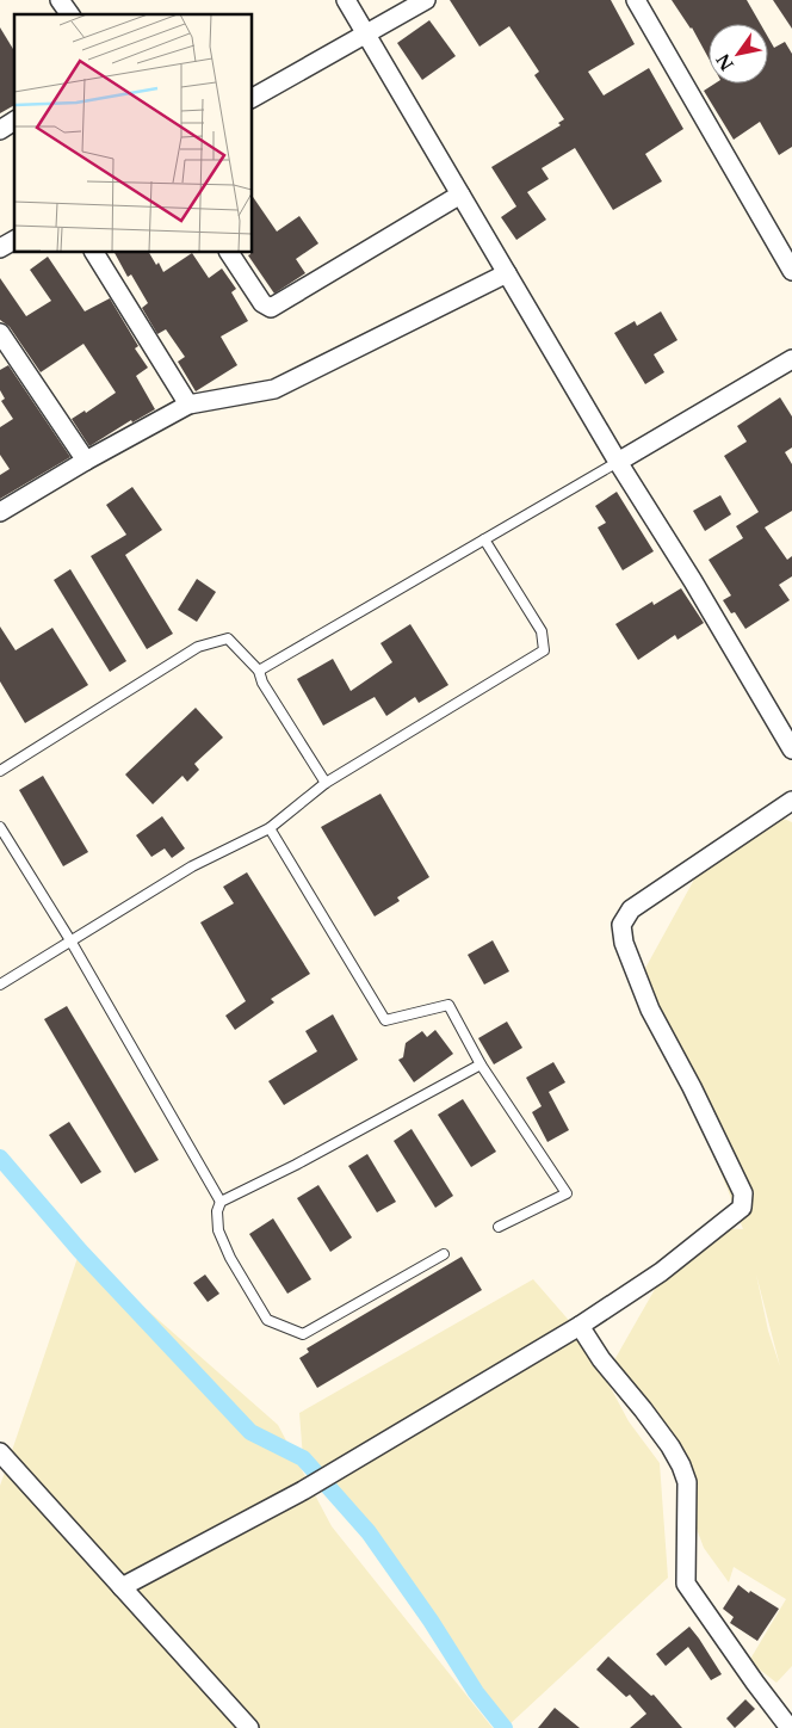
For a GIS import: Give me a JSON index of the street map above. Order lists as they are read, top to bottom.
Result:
{
  "north": "bottom left"
}
